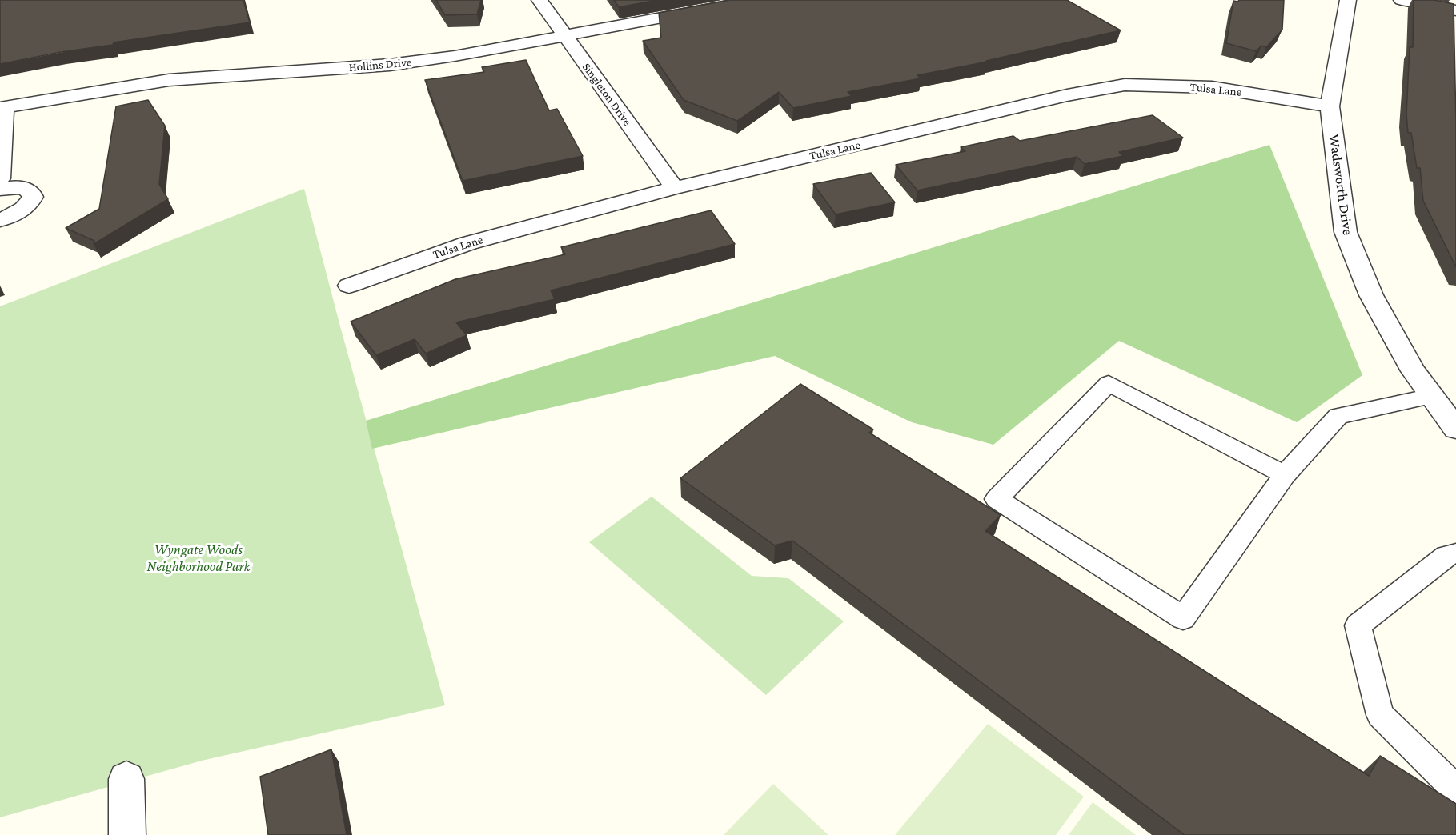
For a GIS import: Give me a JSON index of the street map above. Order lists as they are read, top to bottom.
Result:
{
  "streets": {
    "street": [
      "Hollins Drive",
      "Tulsa Lane",
      "Singleton Drive",
      "Wadsworth Drive"
    ]
  },
  "crossings": [
    ["Hollins Drive", "Singleton Drive"],
    ["Tulsa Lane", "Singleton Drive"],
    ["Tulsa Lane", "Wadsworth Drive"]
  ],
  "parks": ["Wyngate Woods Neighborhood Park"]
}
